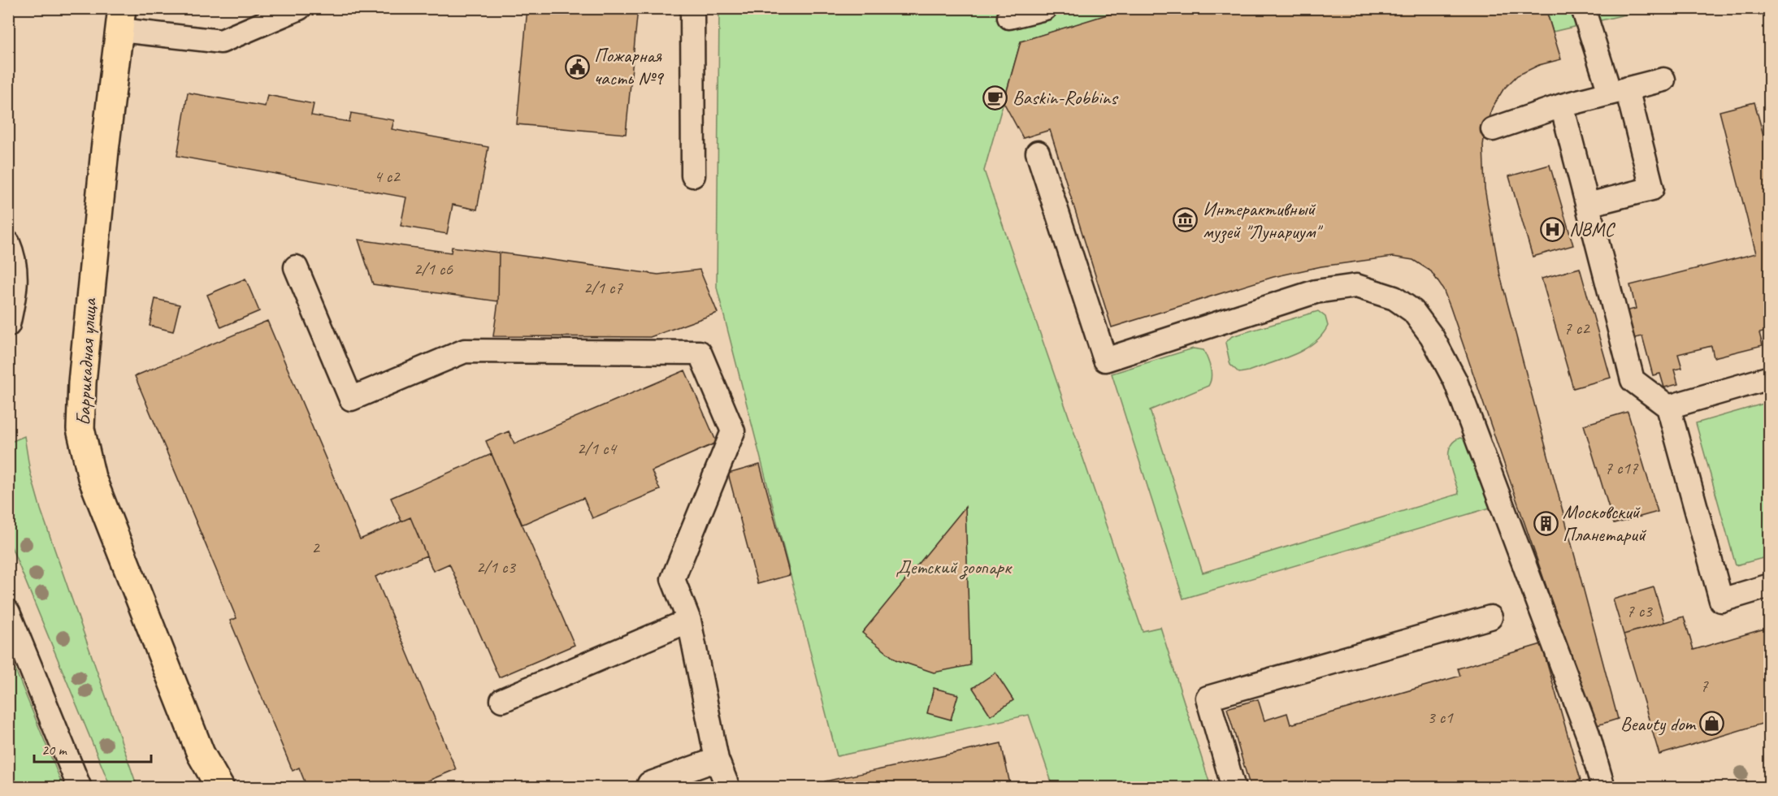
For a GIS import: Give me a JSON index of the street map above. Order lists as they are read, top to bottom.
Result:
{
  "streets": {
    "main road": ["Баррикадная улица"]
  },
  "parks": ["Детский зоопарк"],
  "places": {
    "public building": ["Пожарная часть №9"],
    "cafe": ["Baskin-Robbins"],
    "museum": ["Интерактивный музей \"Лунариум\""],
    "hospital": ["NBMC"],
    "building": ["Московский Планетарий"],
    "shop": ["Beauty dom"]
  },
  "house_numbers": [
    "4 с2",
    "2/1 с6",
    "2/1 с7",
    "7 с2",
    "2/1 с4",
    "7 с17",
    "2",
    "2/1 с3",
    "7 с3",
    "7",
    "3 с1"
  ],
  "scale_bar": "20 m"
}
